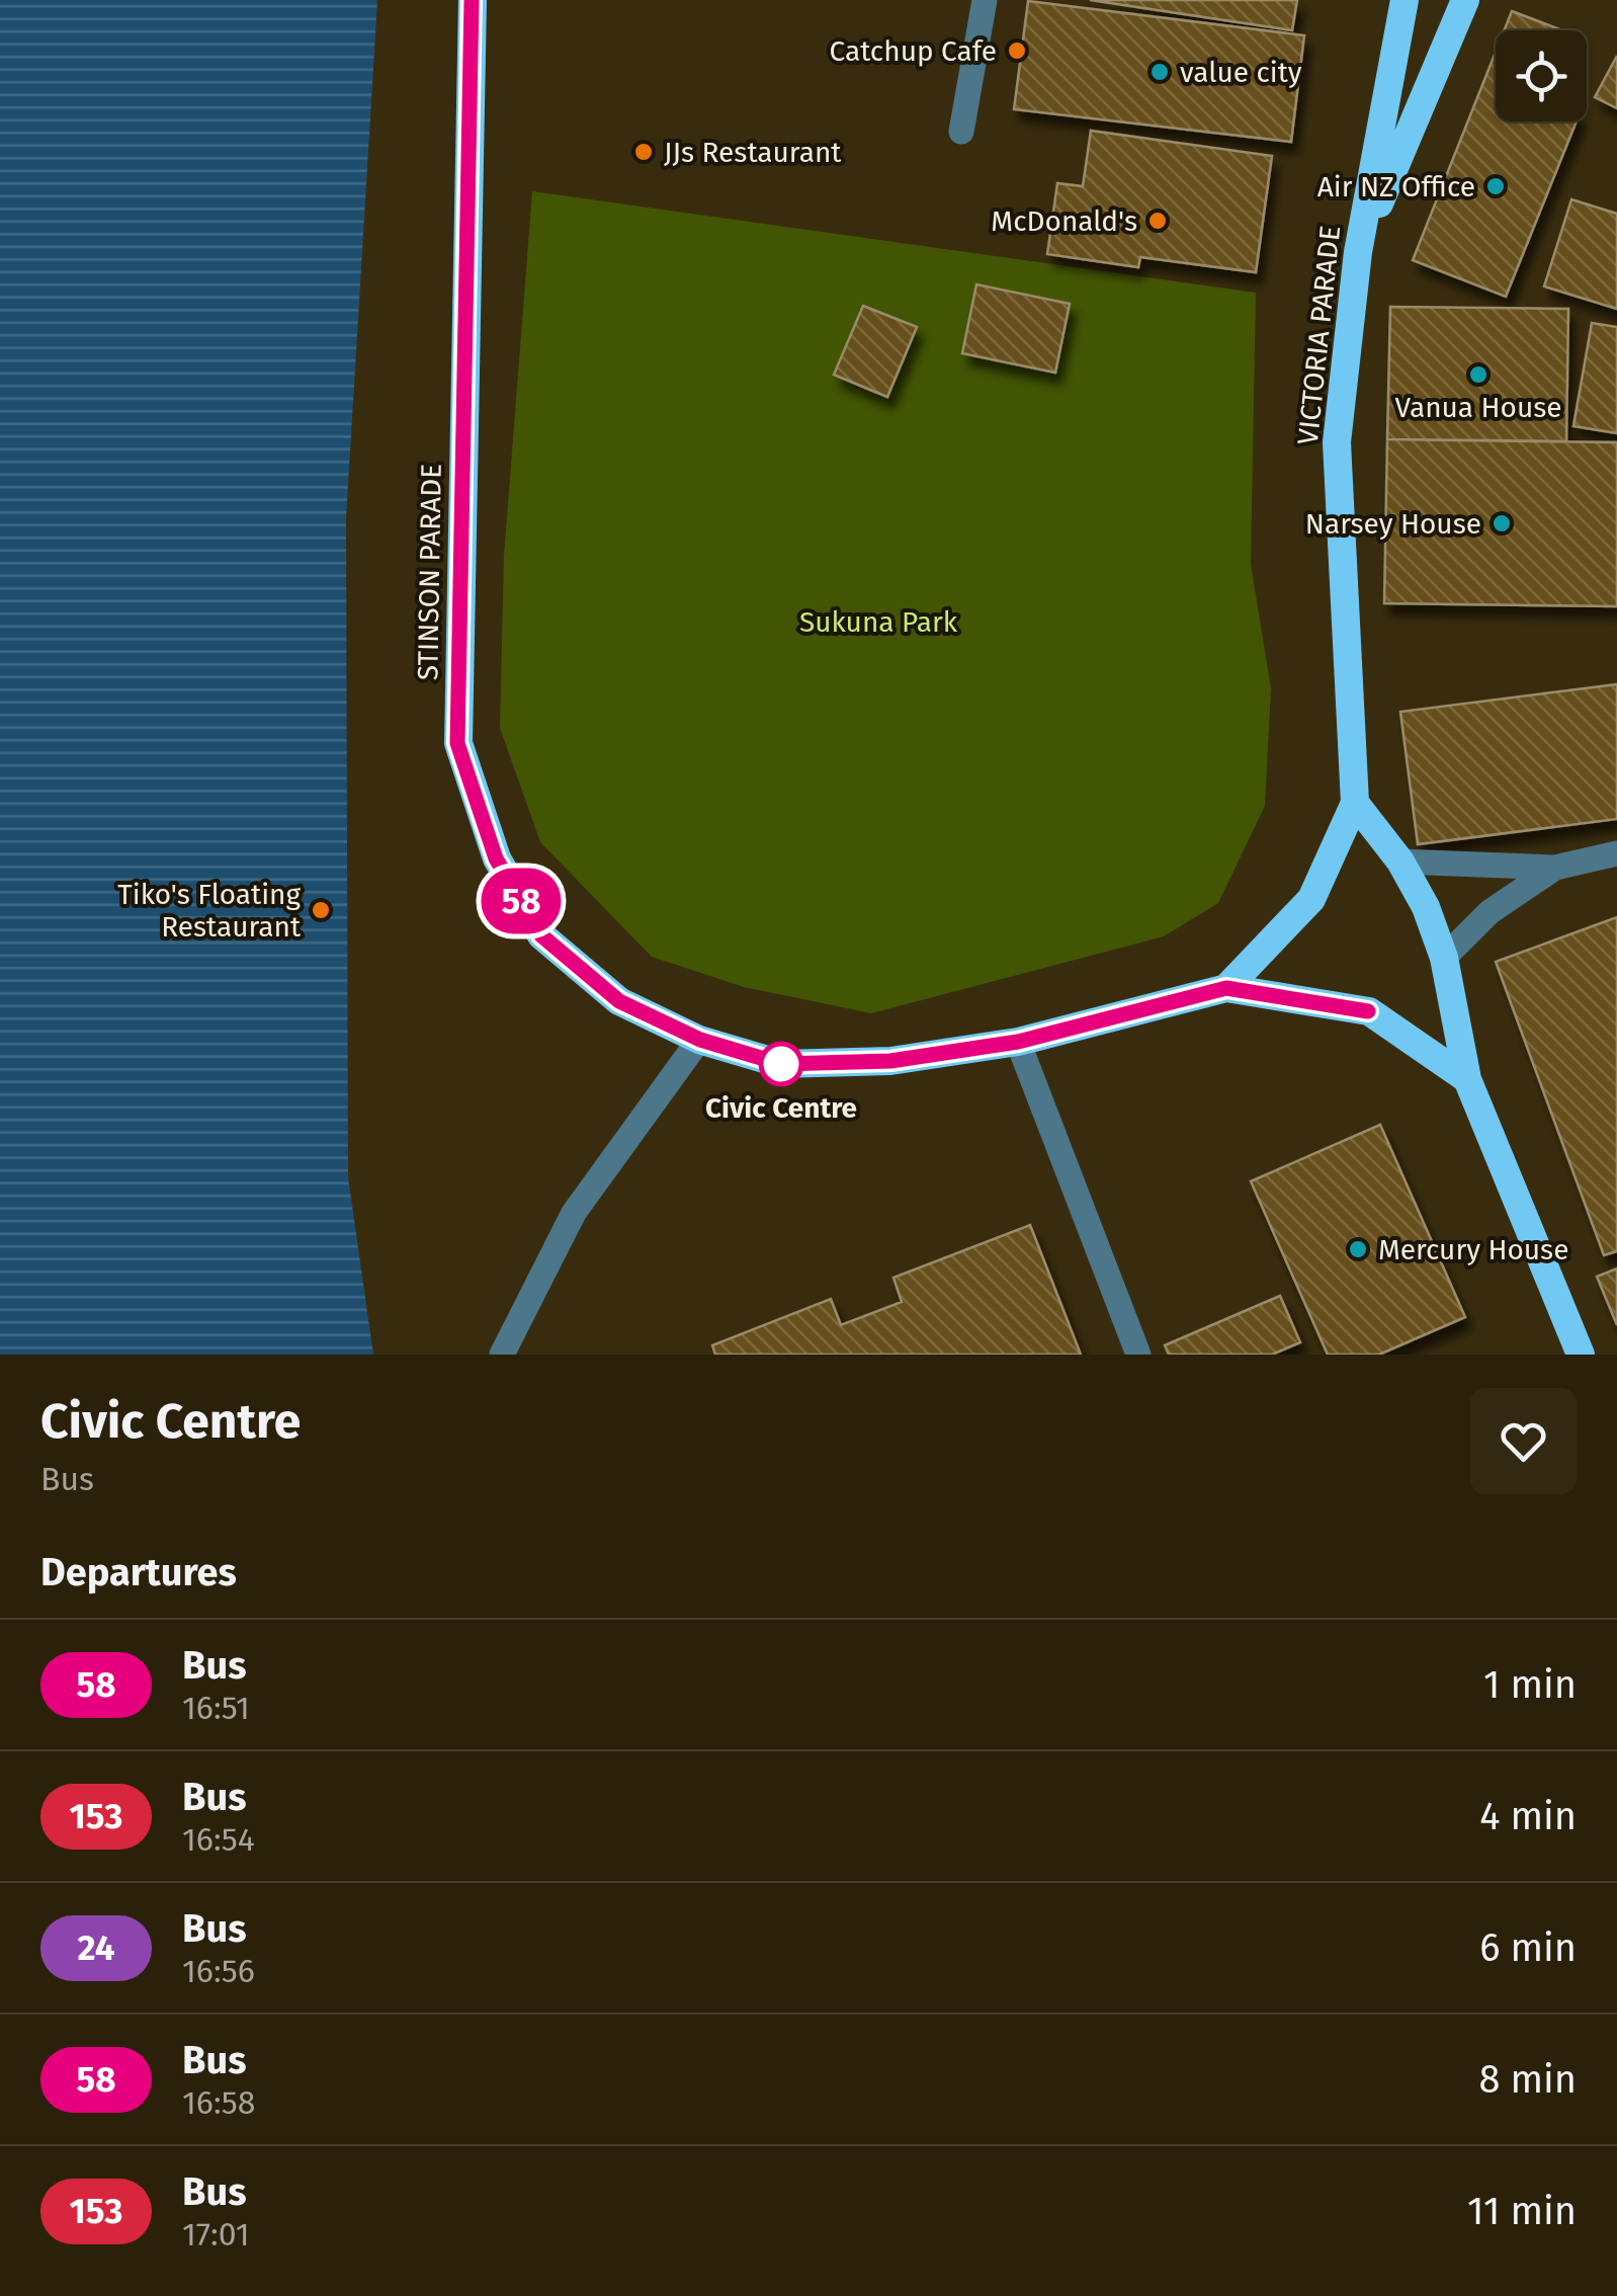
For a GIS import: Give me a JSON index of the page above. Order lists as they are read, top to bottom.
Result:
{
  "streets": {
    "highway": ["VICTORIA PARADE", "STINSON PARADE"]
  },
  "crossings": [
    ["VICTORIA PARADE", "STINSON PARADE"]
  ],
  "parks": ["Sukuna Park"],
  "places": [
    "Catchup Cafe",
    "value city",
    "JJs Restaurant",
    "Air NZ Office",
    "McDonald's",
    "Vanua House",
    "Narsey House",
    "Tiko's Floating Restaurant",
    "Civic Centre",
    "Mercury House"
  ],
  "lines": ["bus line 58"],
  "page": {
    "on_map": "58",
    "heading": [
      ["Civic Centre", "Bus"],
      "Departures"
    ],
    "list": [
      {
        "mark": "58",
        "name": "Bus",
        "note": "16:51",
        "value": "1 min"
      },
      {
        "mark": "153",
        "name": "Bus",
        "note": "16:54",
        "value": "4 min"
      },
      {
        "mark": "24",
        "name": "Bus",
        "note": "16:56",
        "value": "6 min"
      },
      {
        "mark": "58",
        "name": "Bus",
        "note": "16:58",
        "value": "8 min"
      },
      {
        "mark": "153",
        "name": "Bus",
        "note": "17:01",
        "value": "11 min"
      }
    ]
  }
}
